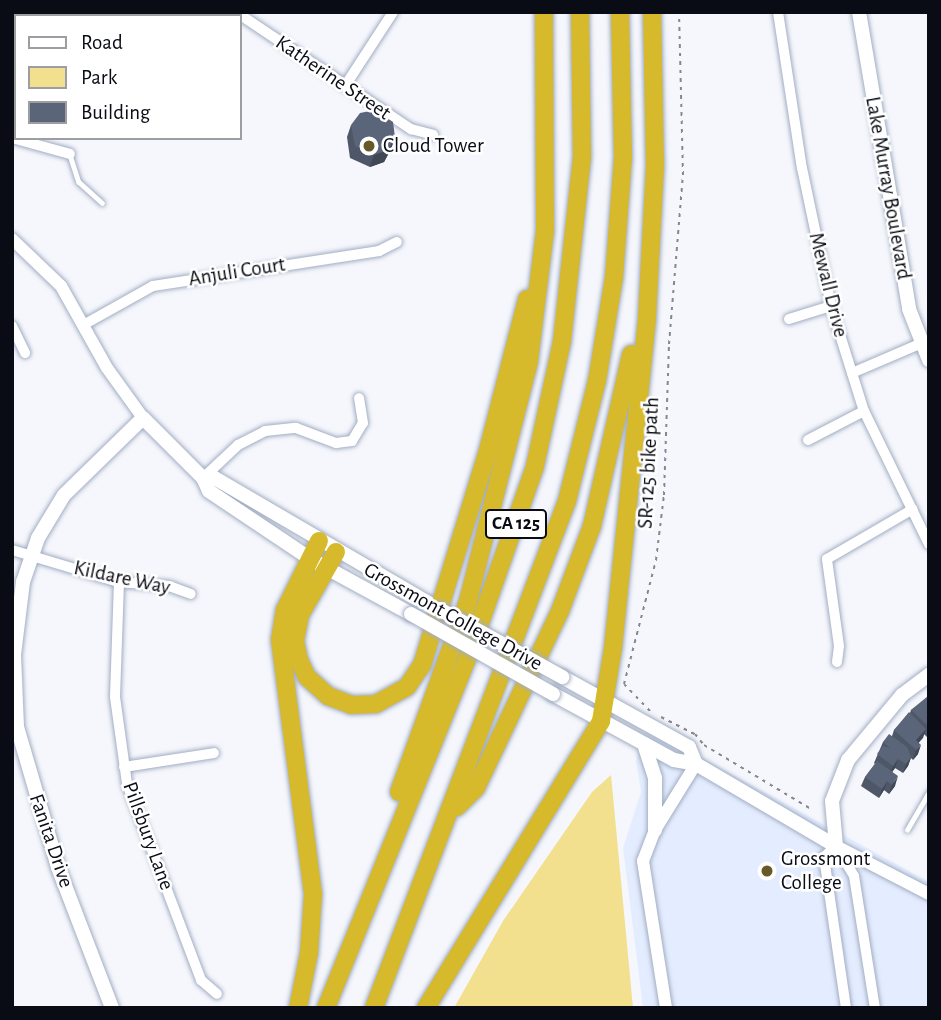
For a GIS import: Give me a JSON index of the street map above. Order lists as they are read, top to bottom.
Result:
{
  "streets": {
    "highway": ["CA 125"],
    "main road": ["Lake Murray Boulevard", "Grossmont College Drive", "Fanita Drive"],
    "street": [
      "Katherine Street",
      "Anjuli Court",
      "Mewall Drive",
      "Kildare Way",
      "Pillsbury Lane"
    ],
    "path": ["SR-125 bike path"]
  },
  "crossings": [
    ["Anjuli Court", "Grossmont College Drive"],
    ["Kildare Way", "Pillsbury Lane"],
    ["Kildare Way", "Fanita Drive"],
    ["Grossmont College Drive", "Fanita Drive"]
  ],
  "places": ["Cloud Tower", "Grossmont College"],
  "legend": ["Road", "Park", "Building"]
}
